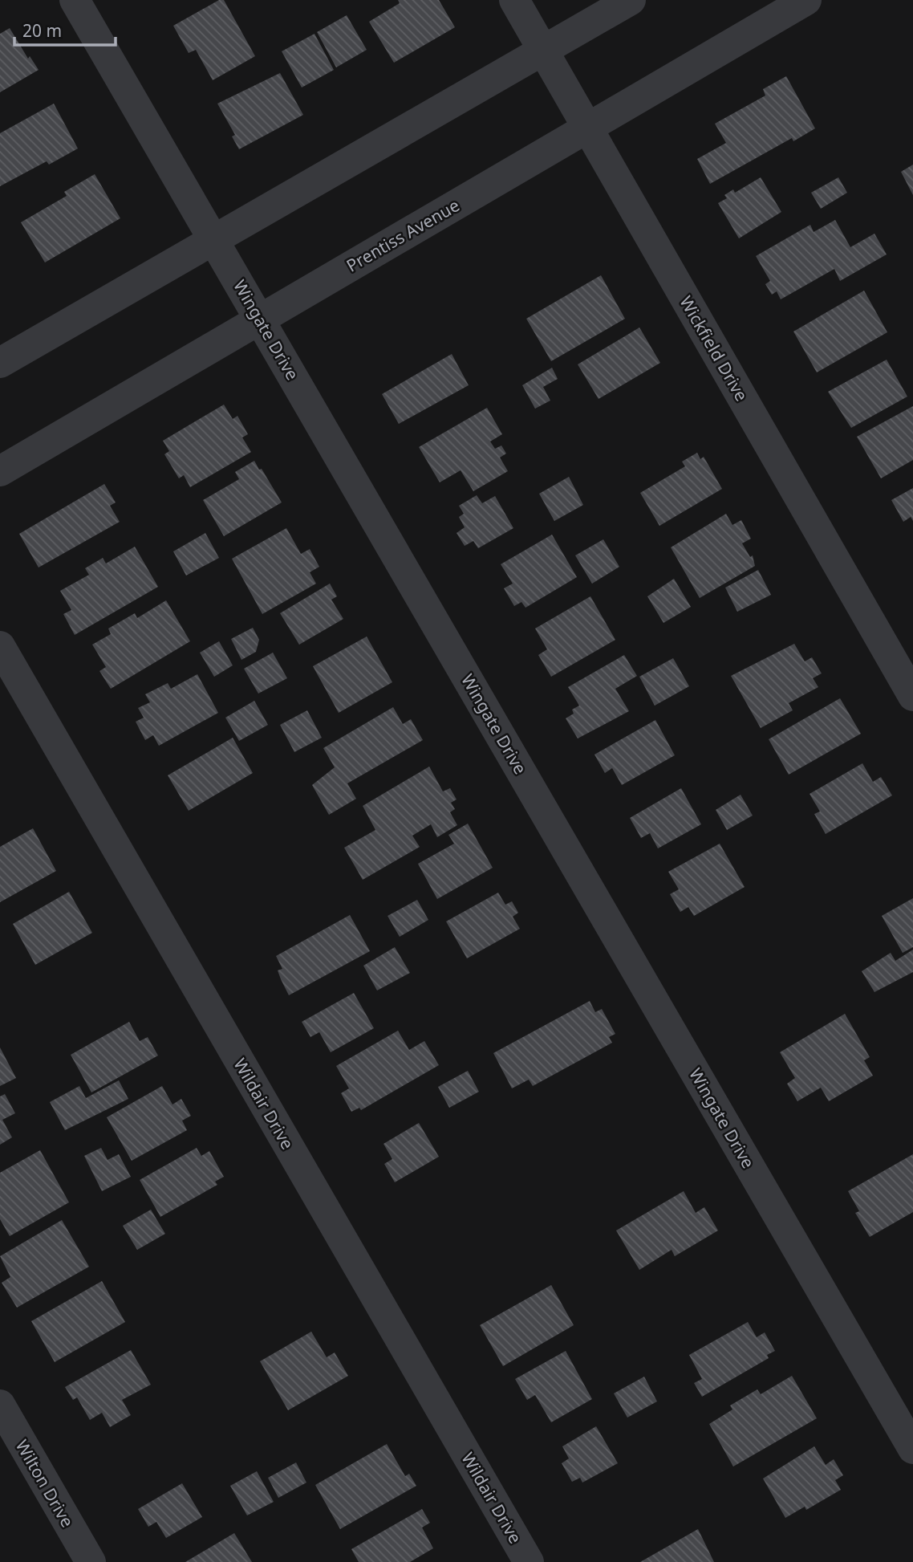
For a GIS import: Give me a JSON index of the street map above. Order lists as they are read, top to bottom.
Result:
{
  "streets": {
    "street": [
      "Prentiss Avenue",
      "Wingate Drive",
      "Wickfield Drive",
      "Wildair Drive",
      "Wilton Drive"
    ]
  },
  "crossings": [
    ["Prentiss Avenue", "Wingate Drive"],
    ["Prentiss Avenue", "Wickfield Drive"]
  ],
  "scale_bar": "20 m"
}
